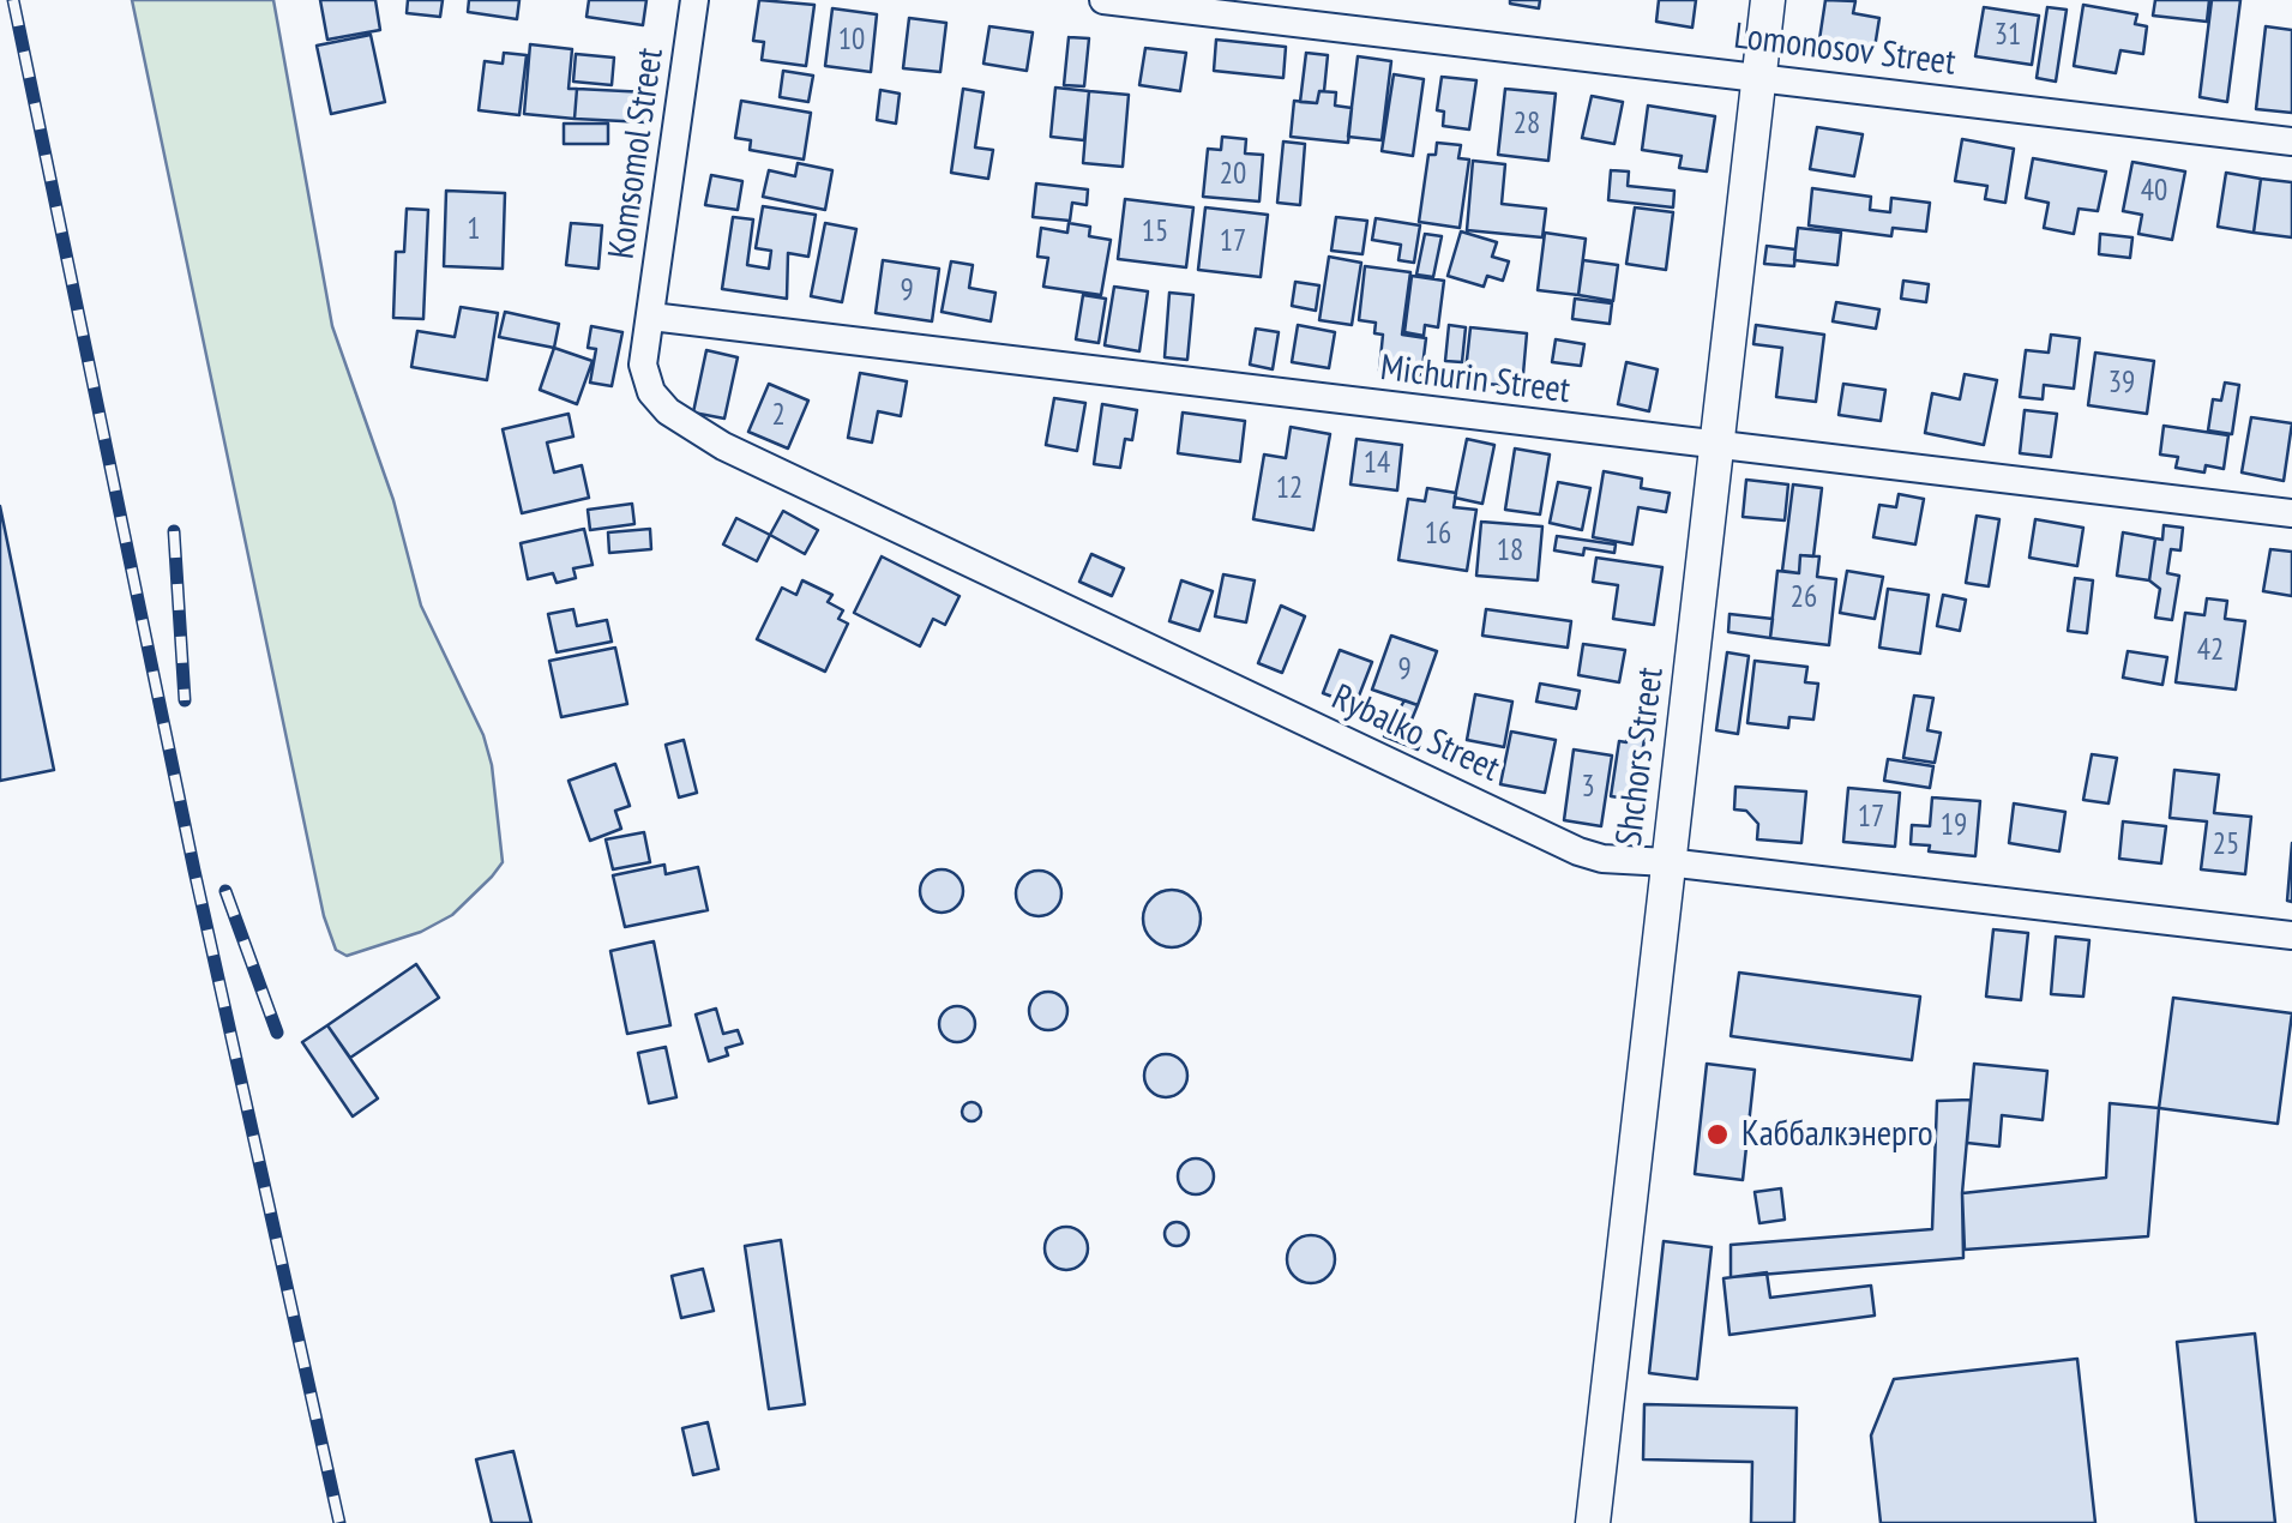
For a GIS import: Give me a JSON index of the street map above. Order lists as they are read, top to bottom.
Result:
{
  "streets": {
    "street": [
      "Lomonosov Street",
      "Komsomol Street",
      "Michurin Street",
      "Rybalko Street",
      "Shchors Street"
    ]
  },
  "crossings": [
    ["Lomonosov Street", "Shchors Street"],
    ["Komsomol Street", "Michurin Street"],
    ["Komsomol Street", "Rybalko Street"],
    ["Michurin Street", "Rybalko Street"],
    ["Michurin Street", "Shchors Street"],
    ["Rybalko Street", "Shchors Street"]
  ],
  "places": ["Каббалкэнерго"],
  "house_numbers": [
    "31",
    "10",
    "28",
    "20",
    "40",
    "1",
    "15",
    "17",
    "9",
    "39",
    "2",
    "14",
    "12",
    "16",
    "18",
    "26",
    "42",
    "9",
    "3",
    "17",
    "19",
    "25"
  ]
}
